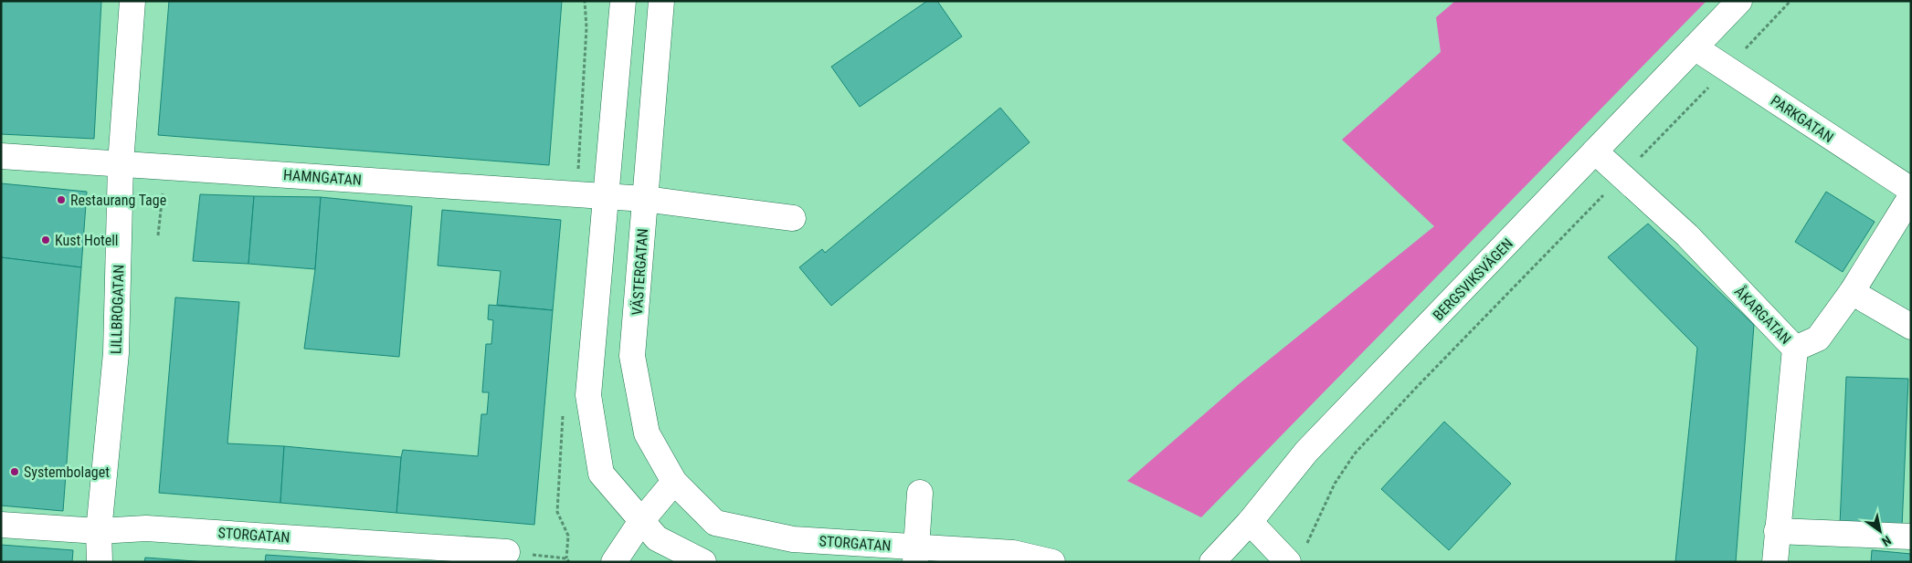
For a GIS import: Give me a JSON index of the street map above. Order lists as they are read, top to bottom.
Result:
{
  "streets": {
    "street": [
      "PARKGATAN",
      "HAMNGATAN",
      "VÄSTERGATAN",
      "BERGSVIKSVÄGEN",
      "LILLBROGATAN",
      "ÅKARGATAN",
      "STORGATAN"
    ]
  },
  "crossings": [
    ["PARKGATAN", "BERGSVIKSVÄGEN"],
    ["HAMNGATAN", "VÄSTERGATAN"],
    ["HAMNGATAN", "LILLBROGATAN"],
    ["VÄSTERGATAN", "STORGATAN"],
    ["BERGSVIKSVÄGEN", "ÅKARGATAN"],
    ["LILLBROGATAN", "STORGATAN"]
  ],
  "places": ["Restaurang Tage", "Kust Hotell", "Systembolaget"],
  "north": "bottom right"
}
